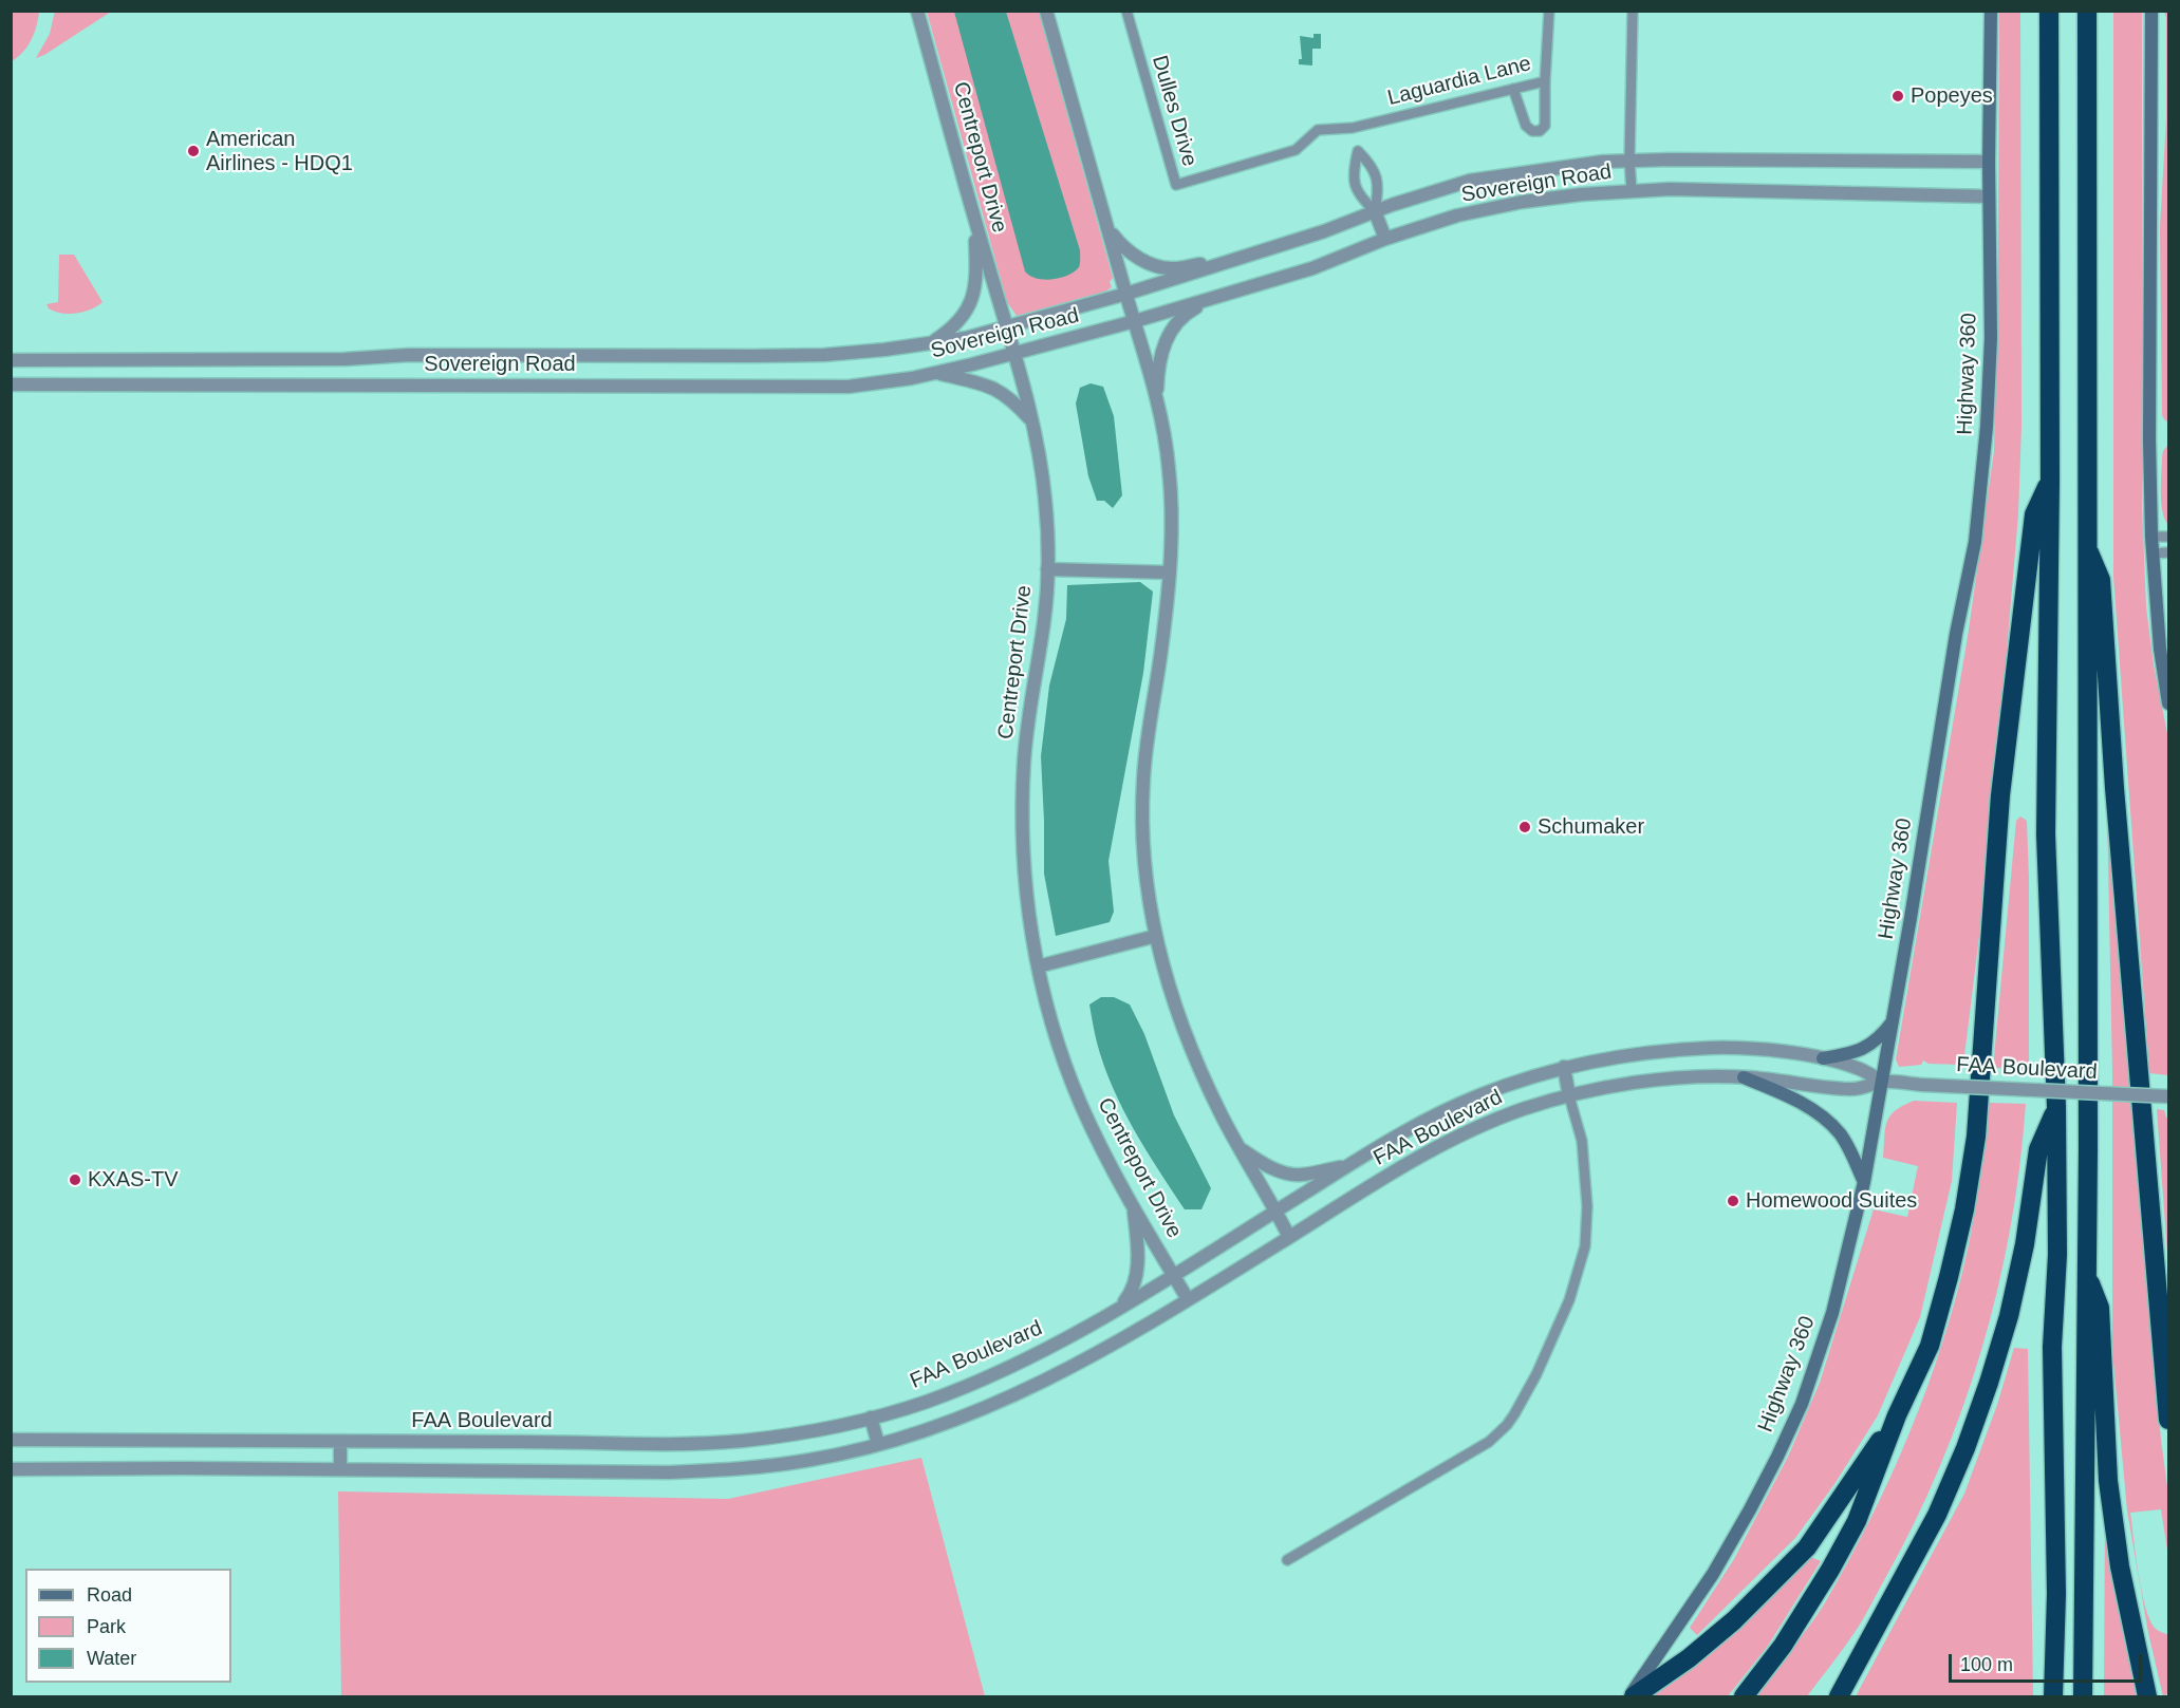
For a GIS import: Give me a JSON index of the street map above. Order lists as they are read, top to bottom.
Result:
{
  "streets": {
    "main road": ["Highway 360"],
    "street": [
      "Laguardia Lane",
      "Dulles Drive",
      "Centreport Drive",
      "Sovereign Road",
      "FAA Boulevard"
    ]
  },
  "crossings": [
    ["Laguardia Lane", "Dulles Drive"],
    ["Centreport Drive", "Sovereign Road"],
    ["Centreport Drive", "FAA Boulevard"],
    ["Sovereign Road", "Highway 360"],
    ["Highway 360", "FAA Boulevard"]
  ],
  "places": [
    "Popeyes",
    "American Airlines - HDQ1",
    "Schumaker",
    "KXAS-TV",
    "Homewood Suites"
  ],
  "legend": ["Road", "Park", "Water"],
  "scale_bar": "100 m"
}
